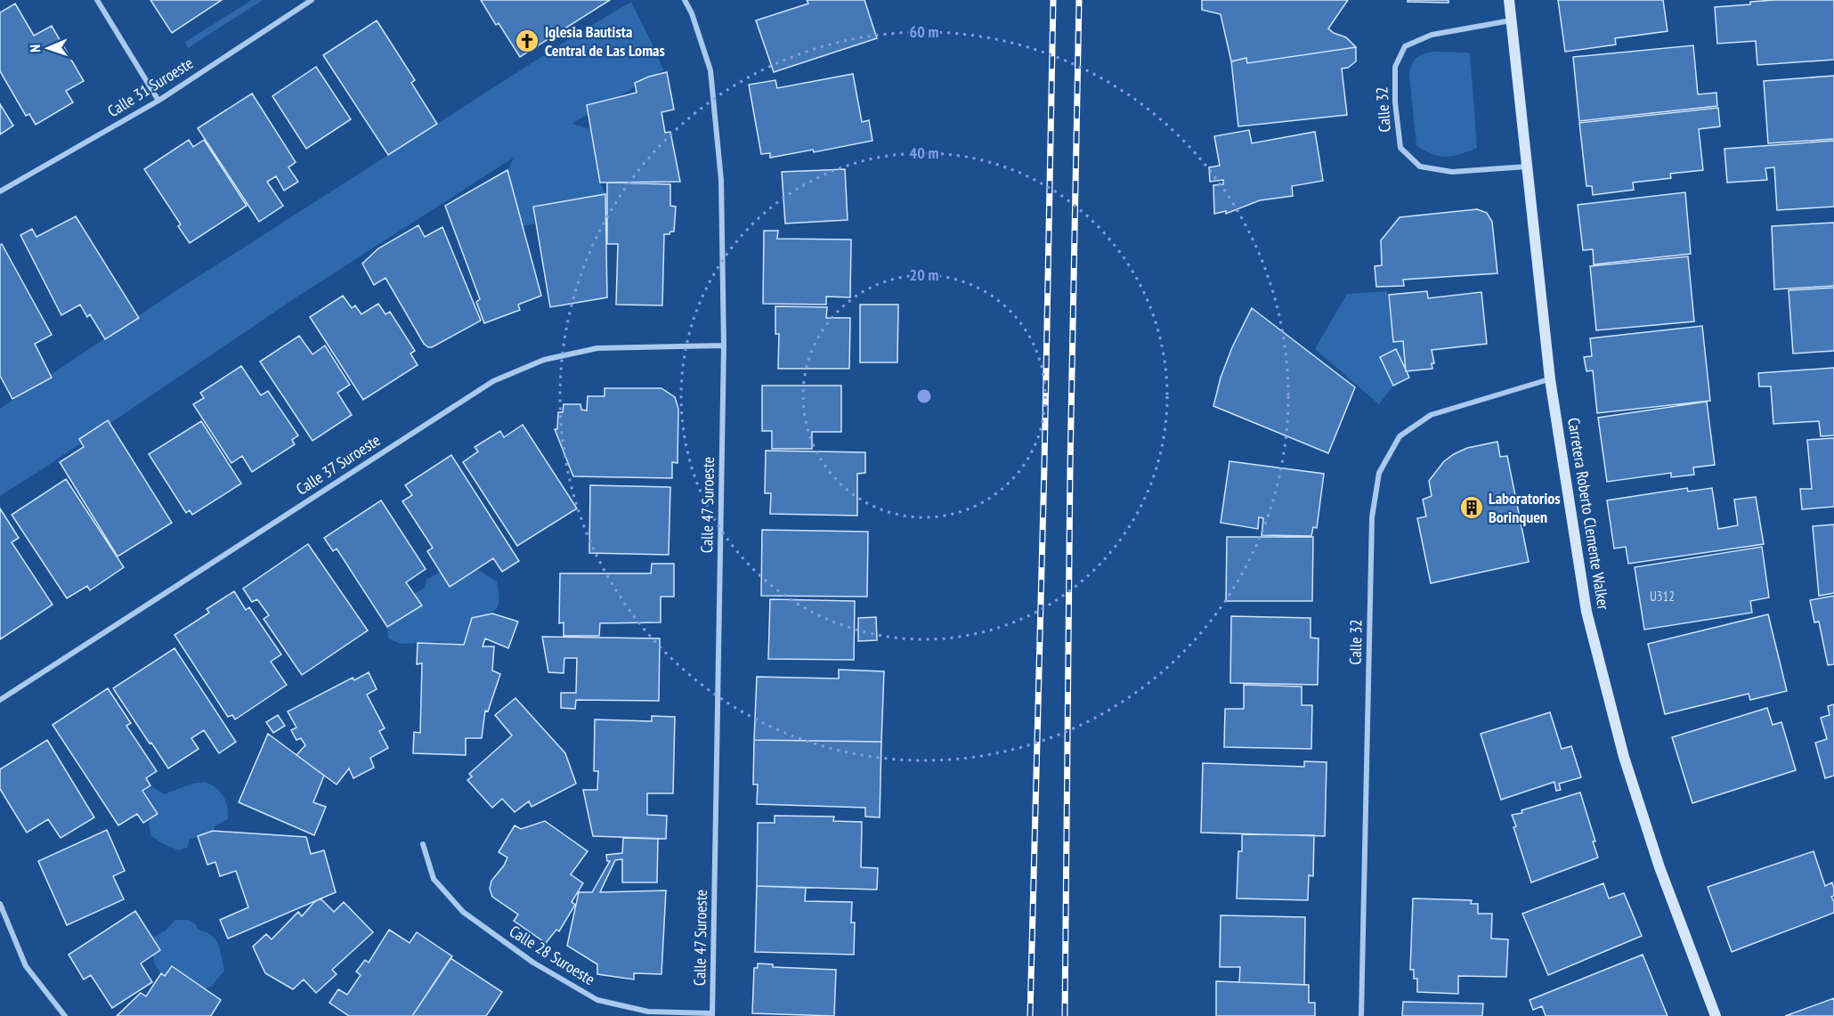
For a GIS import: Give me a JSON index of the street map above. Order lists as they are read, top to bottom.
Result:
{
  "streets": {
    "main road": ["Carretera Roberto Clemente Walker"],
    "street": [
      "Calle 31 Suroeste",
      "Calle 32",
      "Calle 37 Suroeste",
      "Calle 47 Suroeste",
      "Calle 28 Suroeste"
    ]
  },
  "crossings": [
    ["Calle 32", "Carretera Roberto Clemente Walker"],
    ["Calle 37 Suroeste", "Calle 47 Suroeste"],
    ["Calle 47 Suroeste", "Calle 28 Suroeste"]
  ],
  "places": {
    "church": ["Iglesia Bautista Central de Las Lomas"],
    "building": ["Laboratorios Borinquen"]
  },
  "house_numbers": ["U312"],
  "north": "left",
  "rings": ["60 m", "40 m", "20 m"]
}
